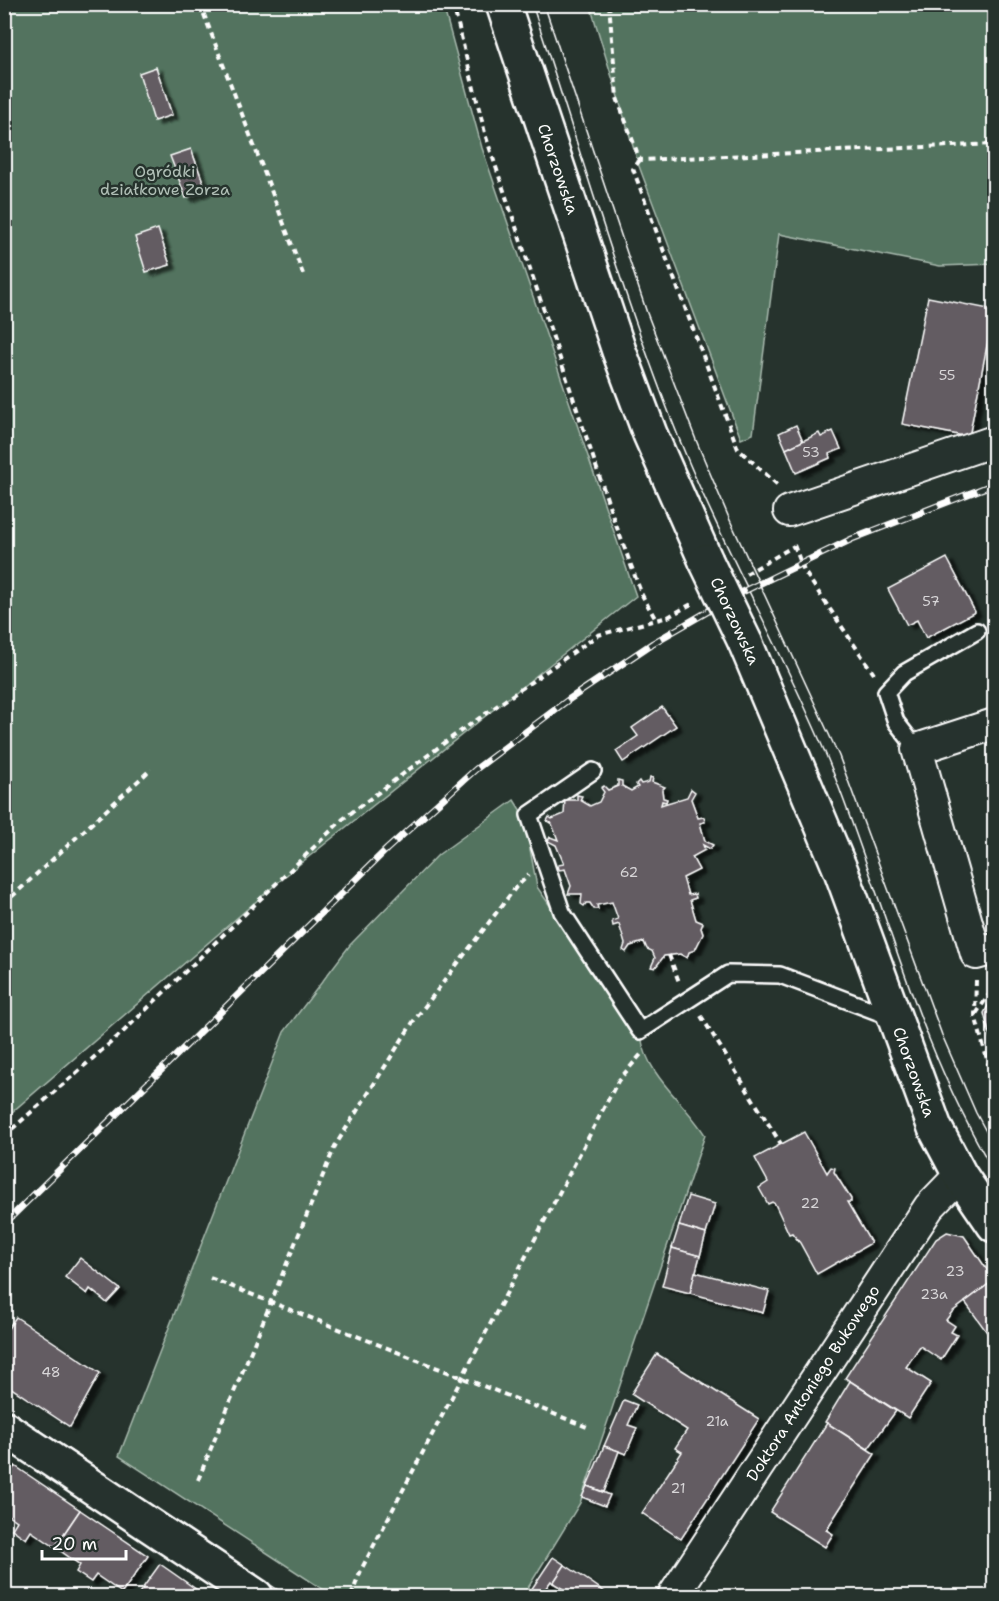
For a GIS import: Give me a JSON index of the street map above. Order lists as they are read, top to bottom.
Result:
{
  "streets": {
    "street": ["Chorzowska", "Doktora Antoniego Bukowego"]
  },
  "crossings": [
    ["Chorzowska", "Doktora Antoniego Bukowego"]
  ],
  "parks": ["Ogródki działkowe Zorza"],
  "house_numbers": [
    "55",
    "53",
    "57",
    "62",
    "22",
    "23",
    "23a",
    "48",
    "21a",
    "21"
  ],
  "scale_bar": "20 m"
}
